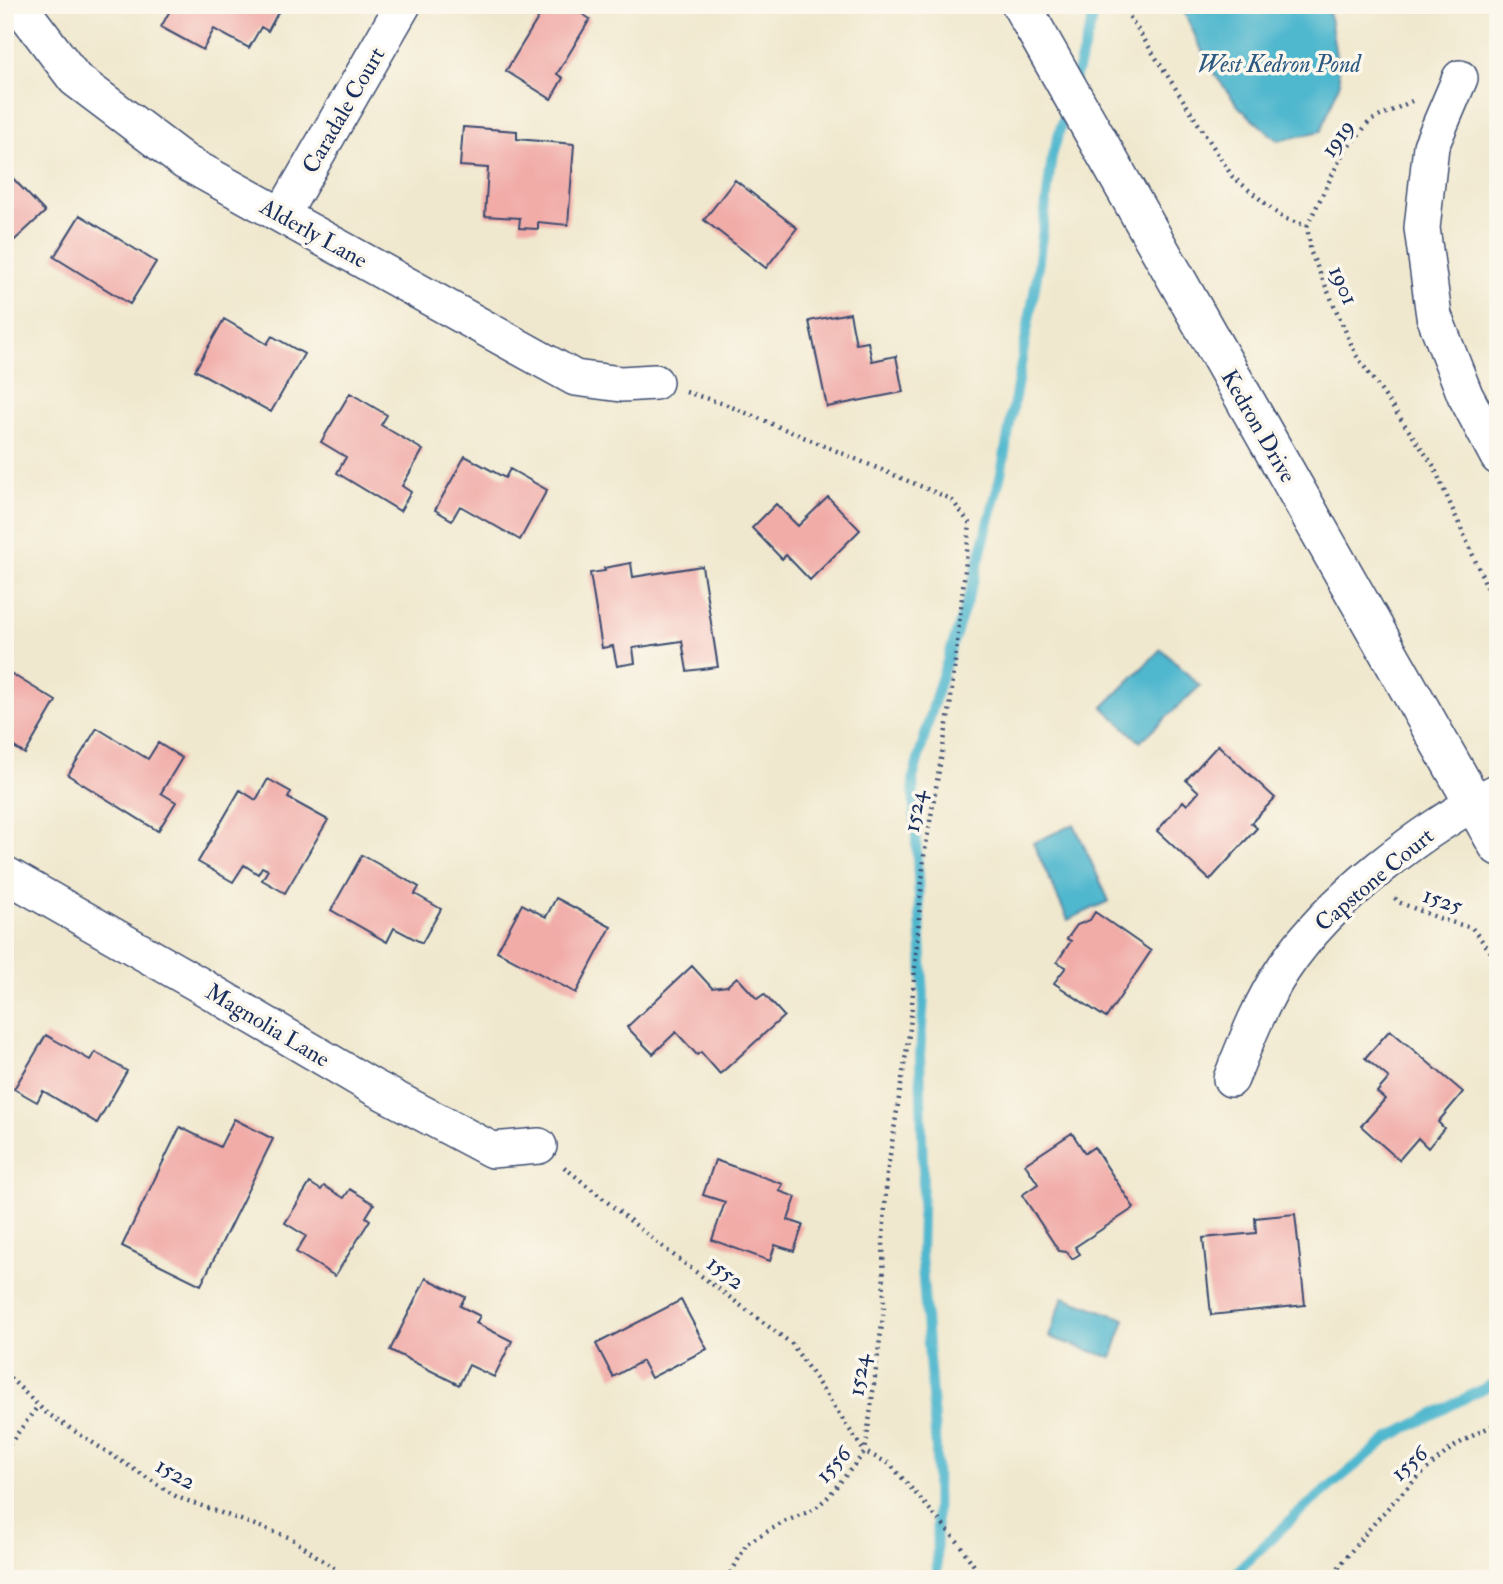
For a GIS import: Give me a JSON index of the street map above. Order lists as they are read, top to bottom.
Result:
{
  "streets": {
    "street": [
      "Caradale Court",
      "Alderly Lane",
      "Kedron Drive",
      "Capstone Court",
      "Magnolia Lane"
    ],
    "path": [
      "1919",
      "1901",
      "1524",
      "1525",
      "1552",
      "1556",
      "1522"
    ]
  },
  "crossings": [
    ["Caradale Court", "Alderly Lane"],
    ["1919", "1901"],
    ["Alderly Lane", "1524"],
    ["Kedron Drive", "Capstone Court"],
    ["1524", "1552"],
    ["1524", "1556"],
    ["Capstone Court", "1525"],
    ["Magnolia Lane", "1552"],
    ["1552", "1556"]
  ],
  "water": ["West Kedron Pond"]
}
